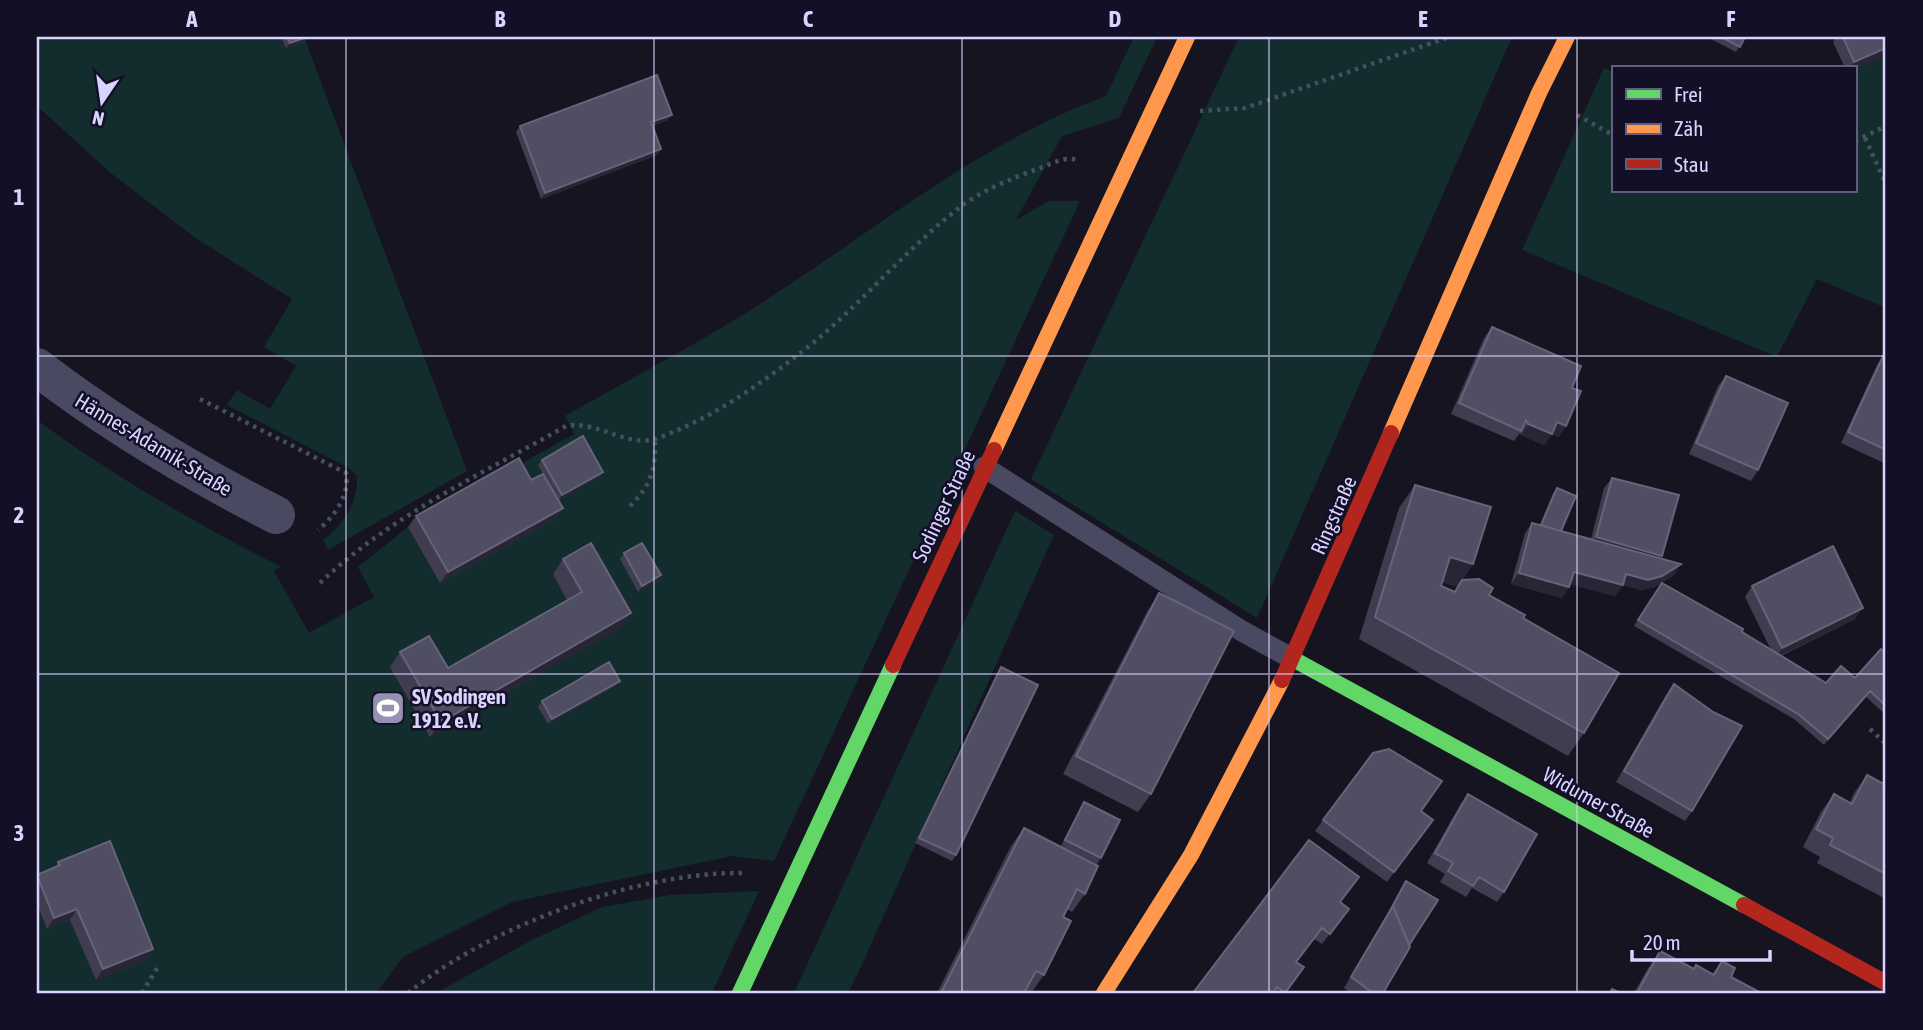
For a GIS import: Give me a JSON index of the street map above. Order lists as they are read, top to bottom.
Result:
{
  "streets": {
    "street": [
      "Hännes-Adamik-Straße",
      "Sodinger Straße",
      "Ringstraße",
      "Widumer Straße"
    ]
  },
  "crossings": [
    ["Ringstraße", "Widumer Straße"]
  ],
  "places": {
    "sports": ["SV Sodingen 1912 e.V."]
  },
  "legend": ["Frei", "Zäh", "Stau"],
  "scale_bar": "20 m",
  "north": "bottom",
  "grid": {
    "columns": [
      "A",
      "B",
      "C",
      "D",
      "E",
      "F"
    ],
    "rows": ["1", "2", "3"]
  }
}
